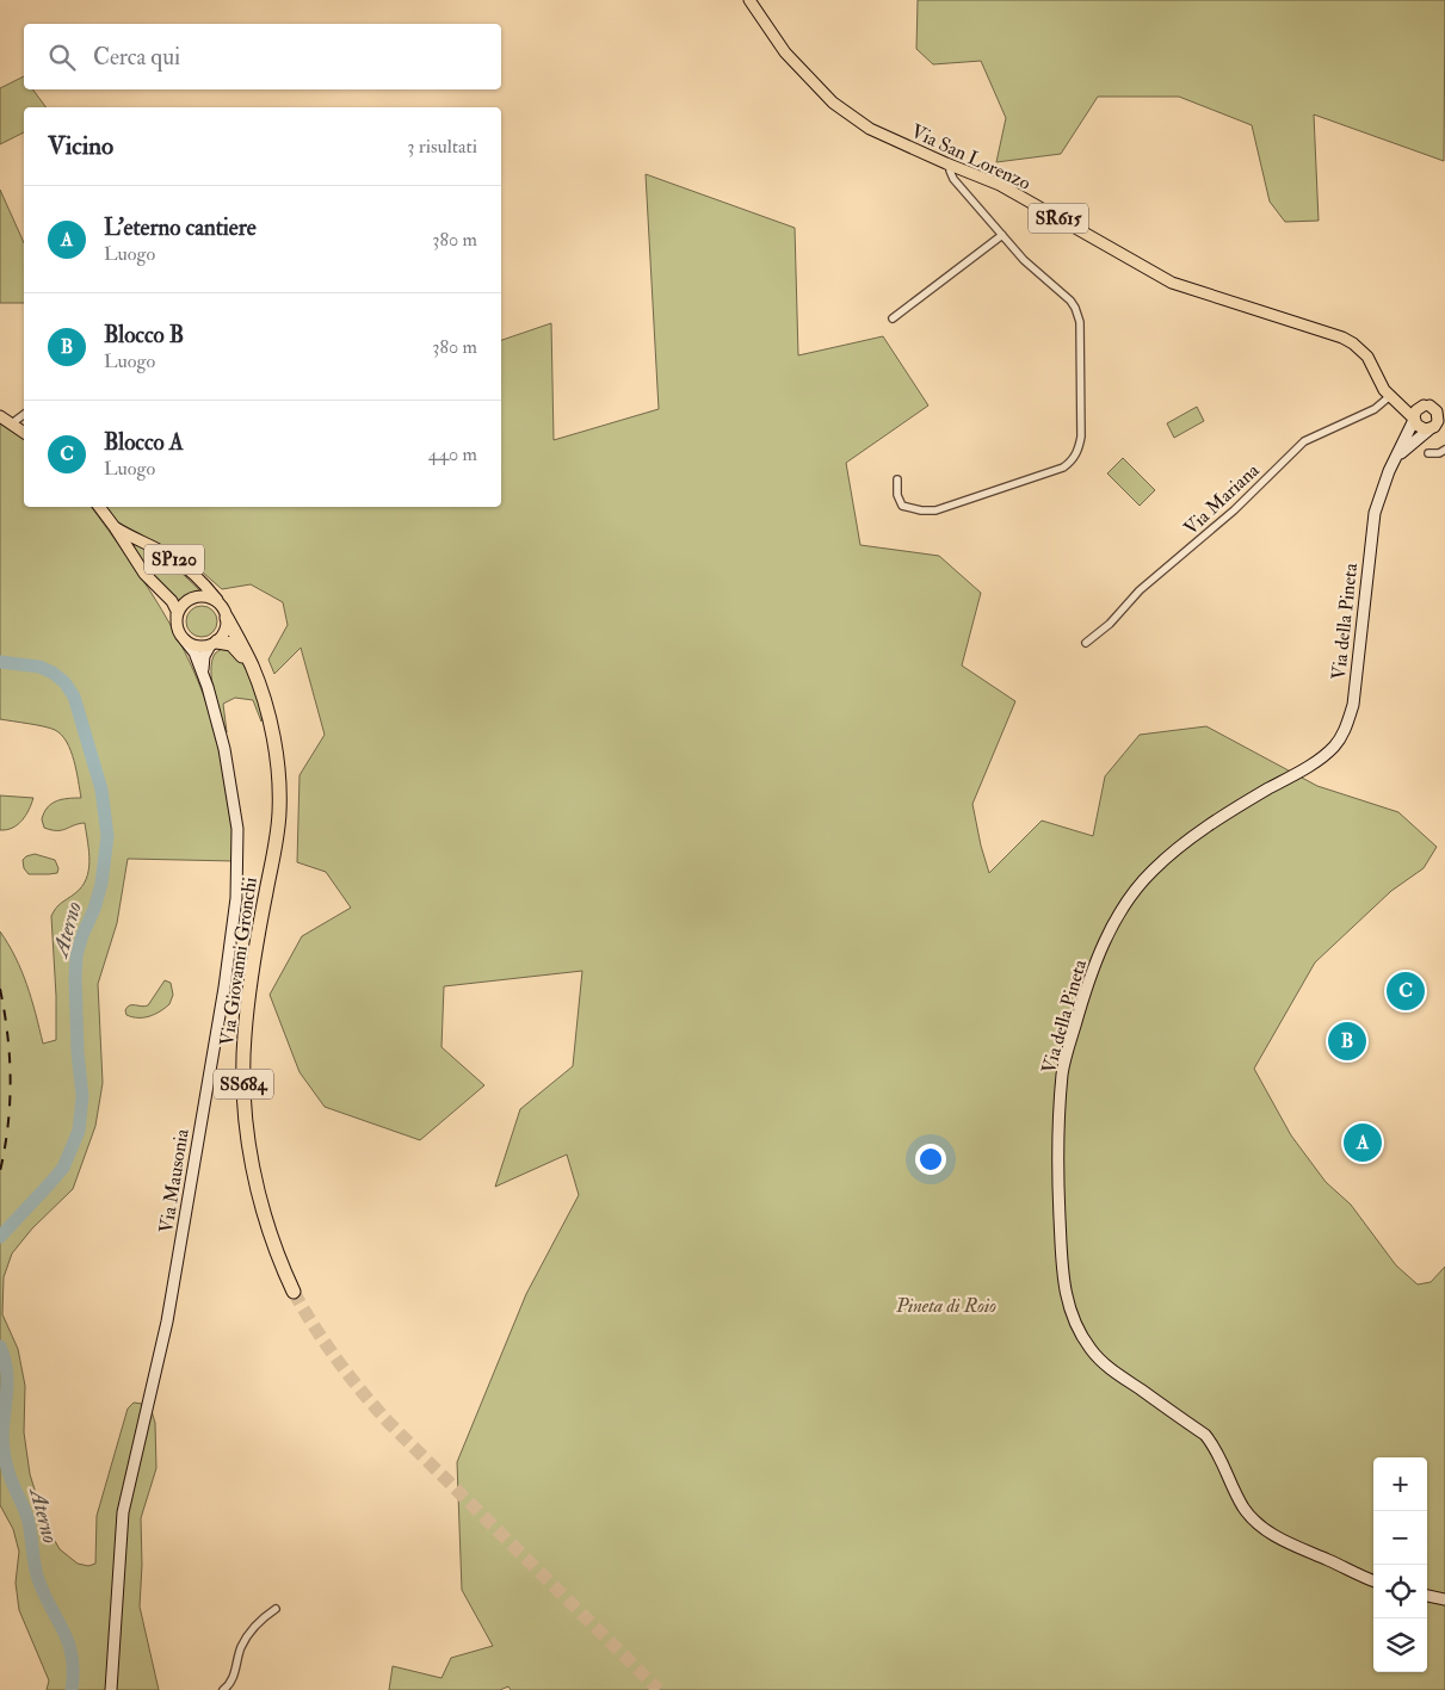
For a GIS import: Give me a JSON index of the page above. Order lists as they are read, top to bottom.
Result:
{
  "streets": {
    "highway": ["Via Giovanni Gronchi", "SS684"],
    "main road": [
      "Via San Lorenzo",
      "SR615",
      "SP120",
      "Via della Pineta",
      "Via Mausonia"
    ],
    "street": ["Via Mariana"]
  },
  "crossings": [
    ["Via San Lorenzo", "SR615"],
    ["Via San Lorenzo", "Via Mariana"],
    ["Via San Lorenzo", "Via della Pineta"],
    ["SR615", "Via della Pineta"],
    ["SP120", "Via Giovanni Gronchi"],
    ["SP120", "Via Mausonia"],
    ["Via Giovanni Gronchi", "Via Mausonia"]
  ],
  "water": ["Aterno"],
  "parks": ["Pineta di Roio"],
  "page": {
    "search": "Cerca qui",
    "heading": ["Vicino", "3 risultati"],
    "list": [
      {
        "mark": "A",
        "name": "L'eterno cantiere",
        "note": "Luogo",
        "value": "380 m"
      },
      {
        "mark": "B",
        "name": "Blocco B",
        "note": "Luogo",
        "value": "380 m"
      },
      {
        "mark": "C",
        "name": "Blocco A",
        "note": "Luogo",
        "value": "440 m"
      }
    ],
    "pins": ["C", "B", "A"],
    "map_buttons": ["+", "−"]
  }
}
